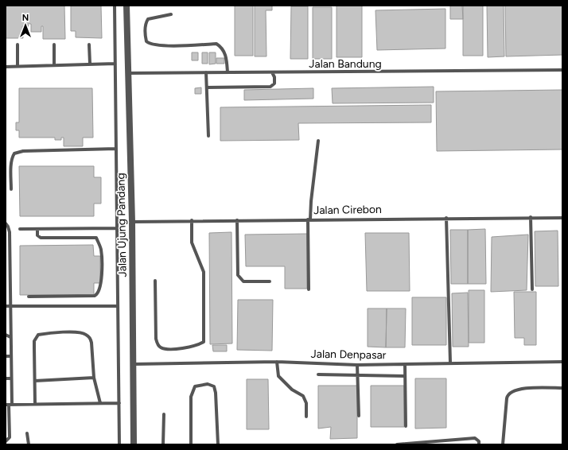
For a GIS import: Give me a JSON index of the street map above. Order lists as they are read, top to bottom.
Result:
{
  "streets": {
    "street": ["Jalan Ujung Pandang"],
    "lane": ["Jalan Bandung", "Jalan Cirebon", "Jalan Denpasar"]
  },
  "crossings": [
    ["Jalan Bandung", "Jalan Ujung Pandang"],
    ["Jalan Cirebon", "Jalan Ujung Pandang"],
    ["Jalan Ujung Pandang", "Jalan Denpasar"]
  ],
  "north": "top"
}
